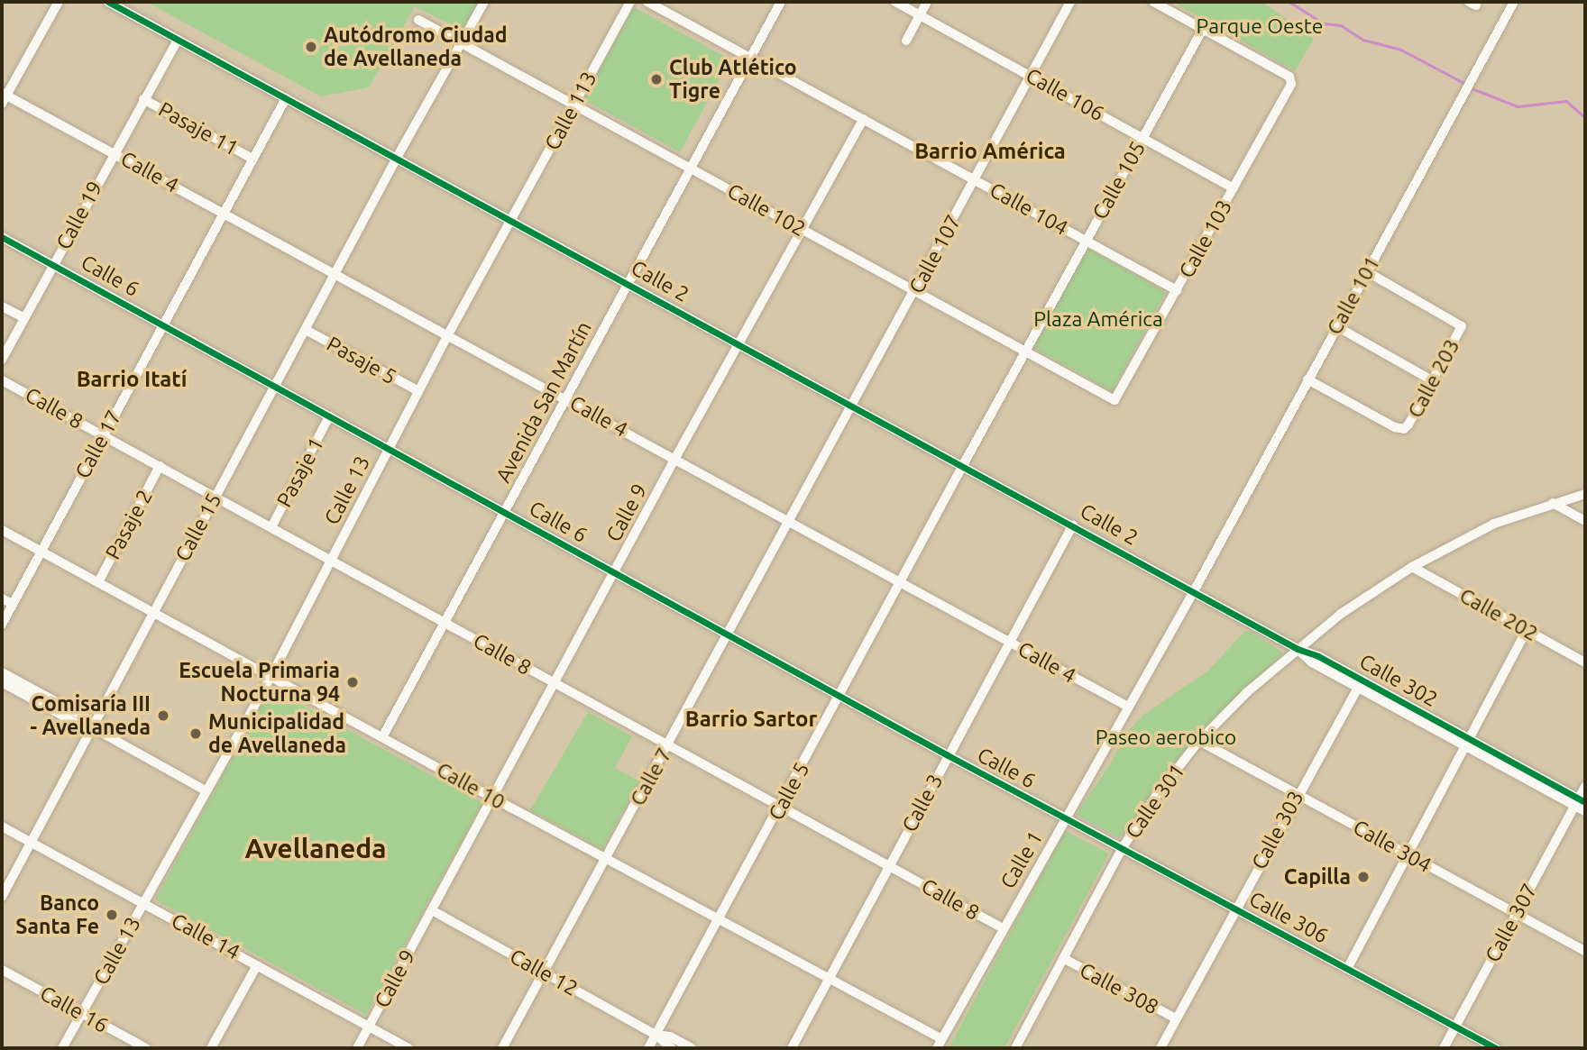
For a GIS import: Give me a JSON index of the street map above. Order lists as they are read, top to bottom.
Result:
{
  "streets": {
    "street": [
      "Calle 106",
      "Calle 113",
      "Pasaje 11",
      "Calle 4",
      "Calle 105",
      "Calle 104",
      "Calle 102",
      "Calle 19",
      "Calle 103",
      "Calle 107",
      "Calle 6",
      "Calle 2",
      "Calle 101",
      "Pasaje 5",
      "Calle 203",
      "Avenida San Martín",
      "Calle 8",
      "Calle 17",
      "Pasaje 1",
      "Calle 13",
      "Calle 9",
      "Pasaje 2",
      "Calle 15",
      "Calle 202",
      "Calle 302",
      "Calle 7",
      "Calle 10",
      "Calle 5",
      "Calle 301",
      "Calle 3",
      "Calle 303",
      "Calle 304",
      "Calle 1",
      "Calle 306",
      "Calle 307",
      "Calle 14",
      "Calle 12",
      "Calle 308",
      "Calle 16"
    ]
  },
  "crossings": [
    ["Calle 106", "Calle 105"],
    ["Calle 106", "Calle 103"],
    ["Calle 106", "Calle 107"],
    ["Calle 113", "Calle 102"],
    ["Calle 113", "Calle 2"],
    ["Calle 113", "Calle 13"],
    ["Pasaje 11", "Calle 19"],
    ["Pasaje 11", "Calle 17"],
    ["Calle 4", "Calle 19"],
    ["Calle 4", "Avenida San Martín"],
    ["Calle 4", "Calle 17"],
    ["Calle 4", "Calle 13"],
    ["Calle 4", "Calle 9"],
    ["Calle 4", "Calle 15"],
    ["Calle 4", "Calle 7"],
    ["Calle 4", "Calle 5"],
    ["Calle 4", "Calle 3"],
    ["Calle 4", "Calle 1"],
    ["Calle 105", "Calle 104"],
    ["Calle 105", "Calle 102"],
    ["Calle 105", "Calle 103"],
    ["Calle 105", "Calle 2"],
    ["Calle 105", "Calle 5"],
    ["Calle 104", "Calle 103"],
    ["Calle 104", "Calle 107"],
    ["Calle 104", "Avenida San Martín"],
    ["Calle 104", "Calle 9"],
    ["Calle 102", "Calle 103"],
    ["Calle 102", "Calle 107"],
    ["Calle 102", "Avenida San Martín"],
    ["Calle 102", "Calle 9"],
    ["Calle 102", "Calle 15"],
    ["Calle 19", "Calle 6"],
    ["Calle 19", "Calle 2"],
    ["Calle 107", "Calle 2"],
    ["Calle 107", "Calle 7"],
    ["Calle 6", "Avenida San Martín"],
    ["Calle 6", "Calle 17"],
    ["Calle 6", "Pasaje 1"],
    ["Calle 6", "Calle 13"],
    ["Calle 6", "Calle 9"],
    ["Calle 6", "Calle 15"],
    ["Calle 6", "Calle 7"],
    ["Calle 6", "Calle 5"],
    ["Calle 6", "Calle 3"],
    ["Calle 6", "Calle 1"],
    ["Calle 6", "Calle 306"],
    ["Calle 2", "Calle 101"],
    ["Calle 2", "Avenida San Martín"],
    ["Calle 2", "Calle 17"],
    ["Calle 2", "Calle 13"],
    ["Calle 2", "Calle 9"],
    ["Calle 2", "Calle 15"],
    ["Calle 2", "Calle 302"],
    ["Calle 2", "Calle 7"],
    ["Calle 2", "Calle 5"],
    ["Calle 2", "Calle 3"],
    ["Calle 2", "Calle 1"],
    ["Calle 101", "Calle 203"],
    ["Calle 101", "Calle 302"],
    ["Calle 101", "Calle 1"],
    ["Pasaje 5", "Calle 13"],
    ["Pasaje 5", "Calle 15"],
    ["Avenida San Martín", "Calle 8"],
    ["Avenida San Martín", "Calle 10"],
    ["Calle 8", "Calle 17"],
    ["Calle 8", "Pasaje 1"],
    ["Calle 8", "Calle 13"],
    ["Calle 8", "Calle 9"],
    ["Calle 8", "Pasaje 2"],
    ["Calle 8", "Calle 15"],
    ["Calle 8", "Calle 7"],
    ["Calle 8", "Calle 5"],
    ["Calle 8", "Calle 3"],
    ["Calle 8", "Calle 1"],
    ["Calle 17", "Calle 10"],
    ["Calle 13", "Calle 10"],
    ["Calle 13", "Calle 14"],
    ["Calle 13", "Calle 16"],
    ["Calle 9", "Calle 10"],
    ["Calle 9", "Calle 14"],
    ["Calle 9", "Calle 12"],
    ["Pasaje 2", "Calle 10"],
    ["Calle 15", "Calle 10"],
    ["Calle 15", "Calle 14"],
    ["Calle 202", "Calle 301"],
    ["Calle 302", "Calle 301"],
    ["Calle 302", "Calle 303"],
    ["Calle 302", "Calle 1"],
    ["Calle 302", "Calle 307"],
    ["Calle 7", "Calle 10"],
    ["Calle 7", "Calle 12"],
    ["Calle 10", "Calle 5"],
    ["Calle 10", "Calle 3"],
    ["Calle 10", "Calle 1"],
    ["Calle 5", "Calle 12"],
    ["Calle 301", "Calle 304"],
    ["Calle 301", "Calle 306"],
    ["Calle 301", "Calle 308"],
    ["Calle 303", "Calle 304"],
    ["Calle 303", "Calle 306"],
    ["Calle 303", "Calle 308"],
    ["Calle 304", "Calle 307"],
    ["Calle 1", "Calle 306"],
    ["Calle 306", "Calle 307"]
  ],
  "districts": [
    "Barrio América",
    "Barrio Itatí",
    "Barrio Sartor",
    "Avellaneda"
  ],
  "parks": ["Parque Oeste", "Plaza América", "Paseo aerobico"],
  "places": [
    "Autódromo Ciudad de Avellaneda",
    "Club Atlético Tigre",
    "Escuela Primaria Nocturna 94",
    "Comisaría III - Avellaneda",
    "Municipalidad de Avellaneda",
    "Capilla",
    "Banco Santa Fe"
  ]
}
